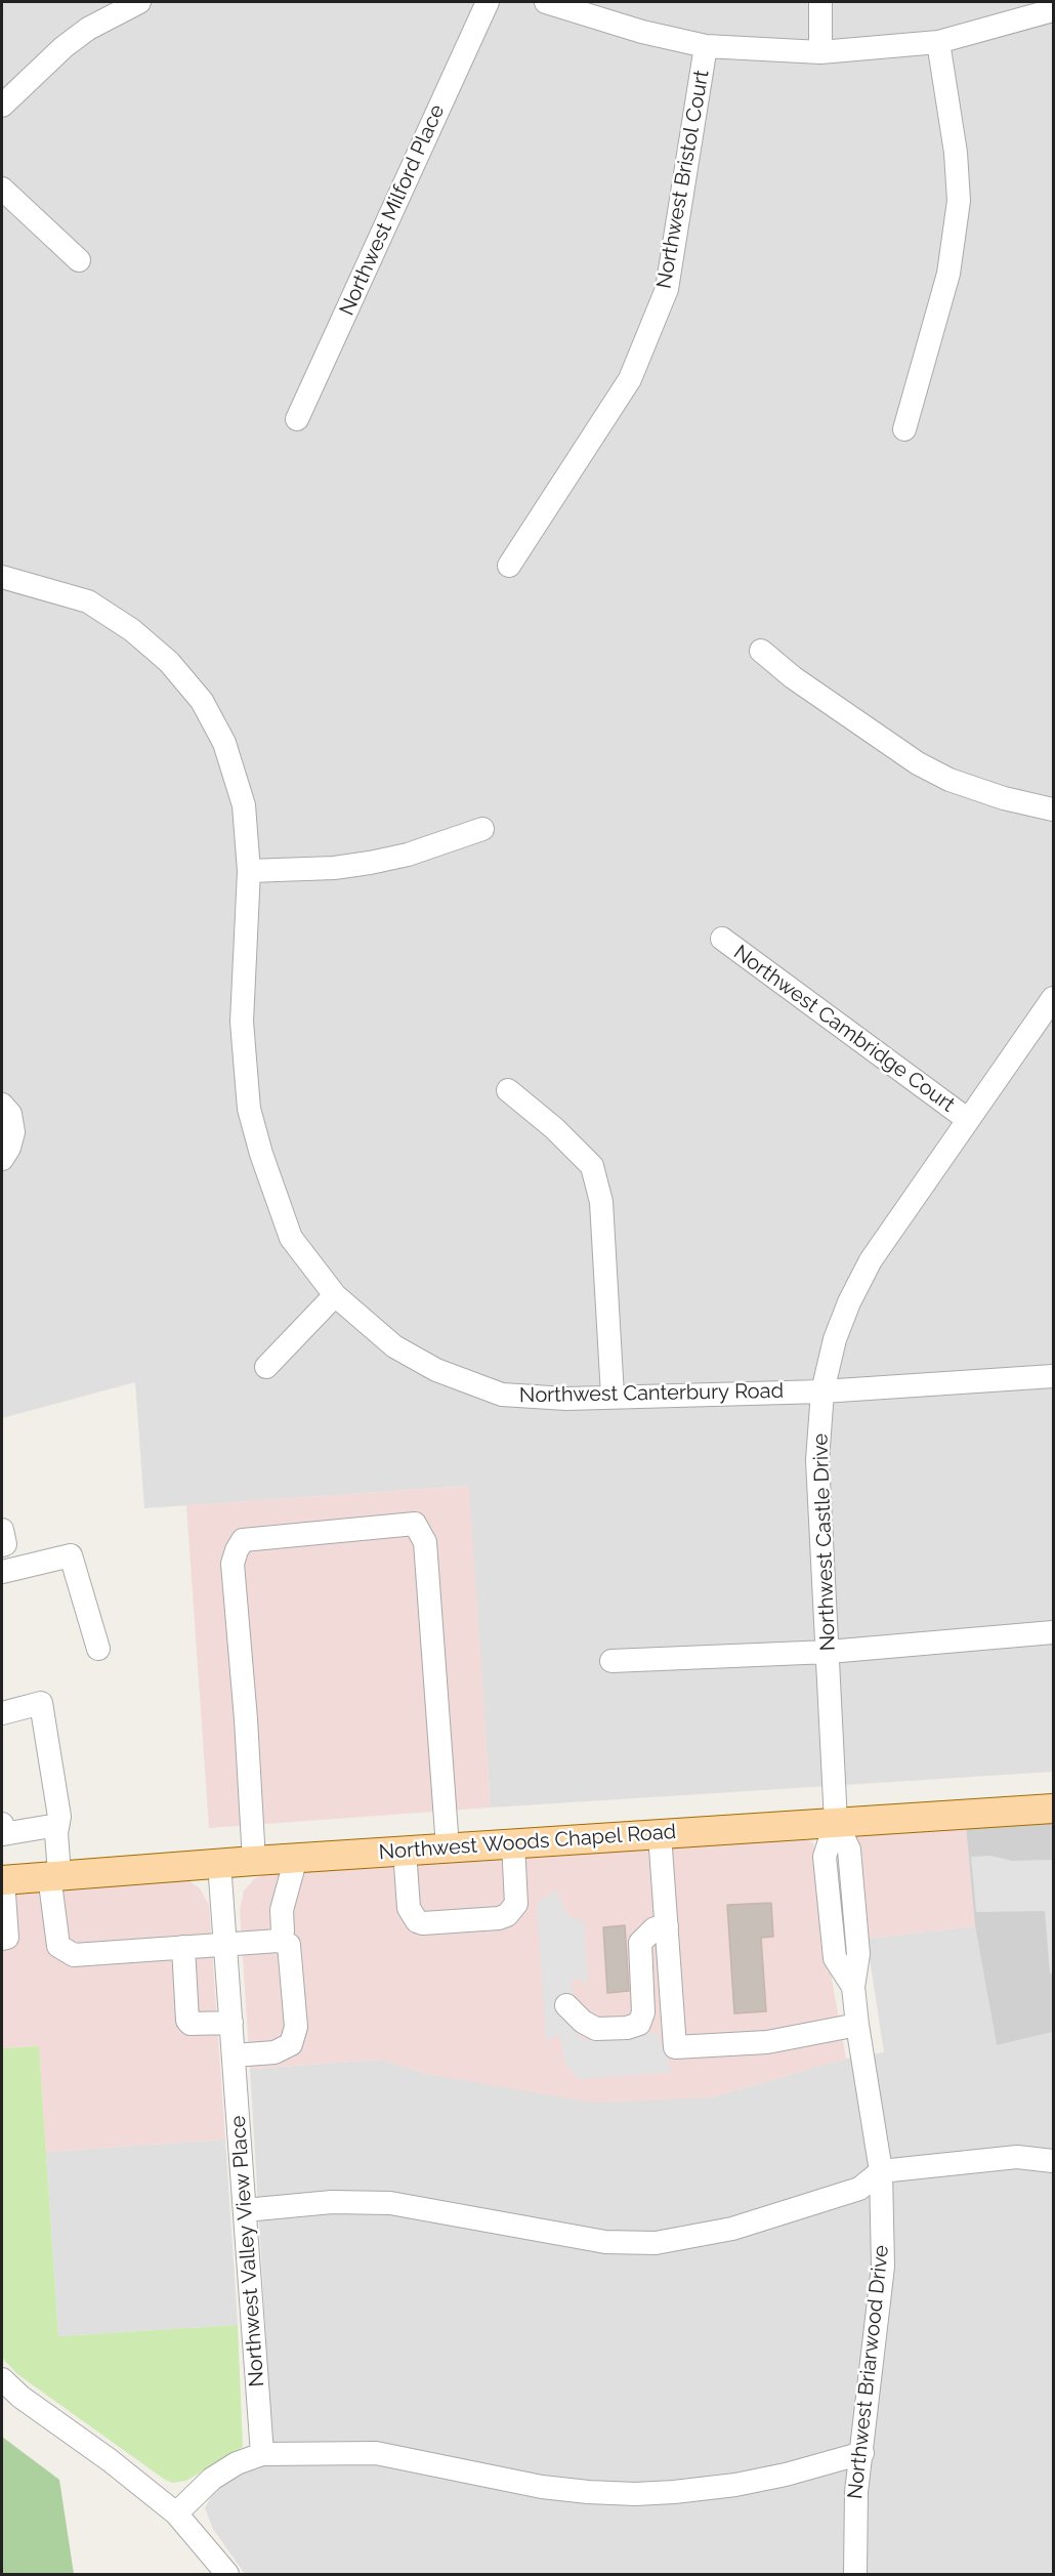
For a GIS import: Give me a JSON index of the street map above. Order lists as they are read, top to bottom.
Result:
{
  "streets": {
    "main road": ["Northwest Woods Chapel Road"],
    "street": [
      "Northwest Bristol Court",
      "Northwest Milford Place",
      "Northwest Cambridge Court",
      "Northwest Canterbury Road",
      "Northwest Castle Drive",
      "Northwest Valley View Place",
      "Northwest Briarwood Drive"
    ]
  },
  "crossings": [
    ["Northwest Cambridge Court", "Northwest Castle Drive"],
    ["Northwest Canterbury Road", "Northwest Castle Drive"],
    ["Northwest Castle Drive", "Northwest Woods Chapel Road"],
    ["Northwest Castle Drive", "Northwest Briarwood Drive"],
    ["Northwest Woods Chapel Road", "Northwest Valley View Place"],
    ["Northwest Woods Chapel Road", "Northwest Briarwood Drive"]
  ]
}
